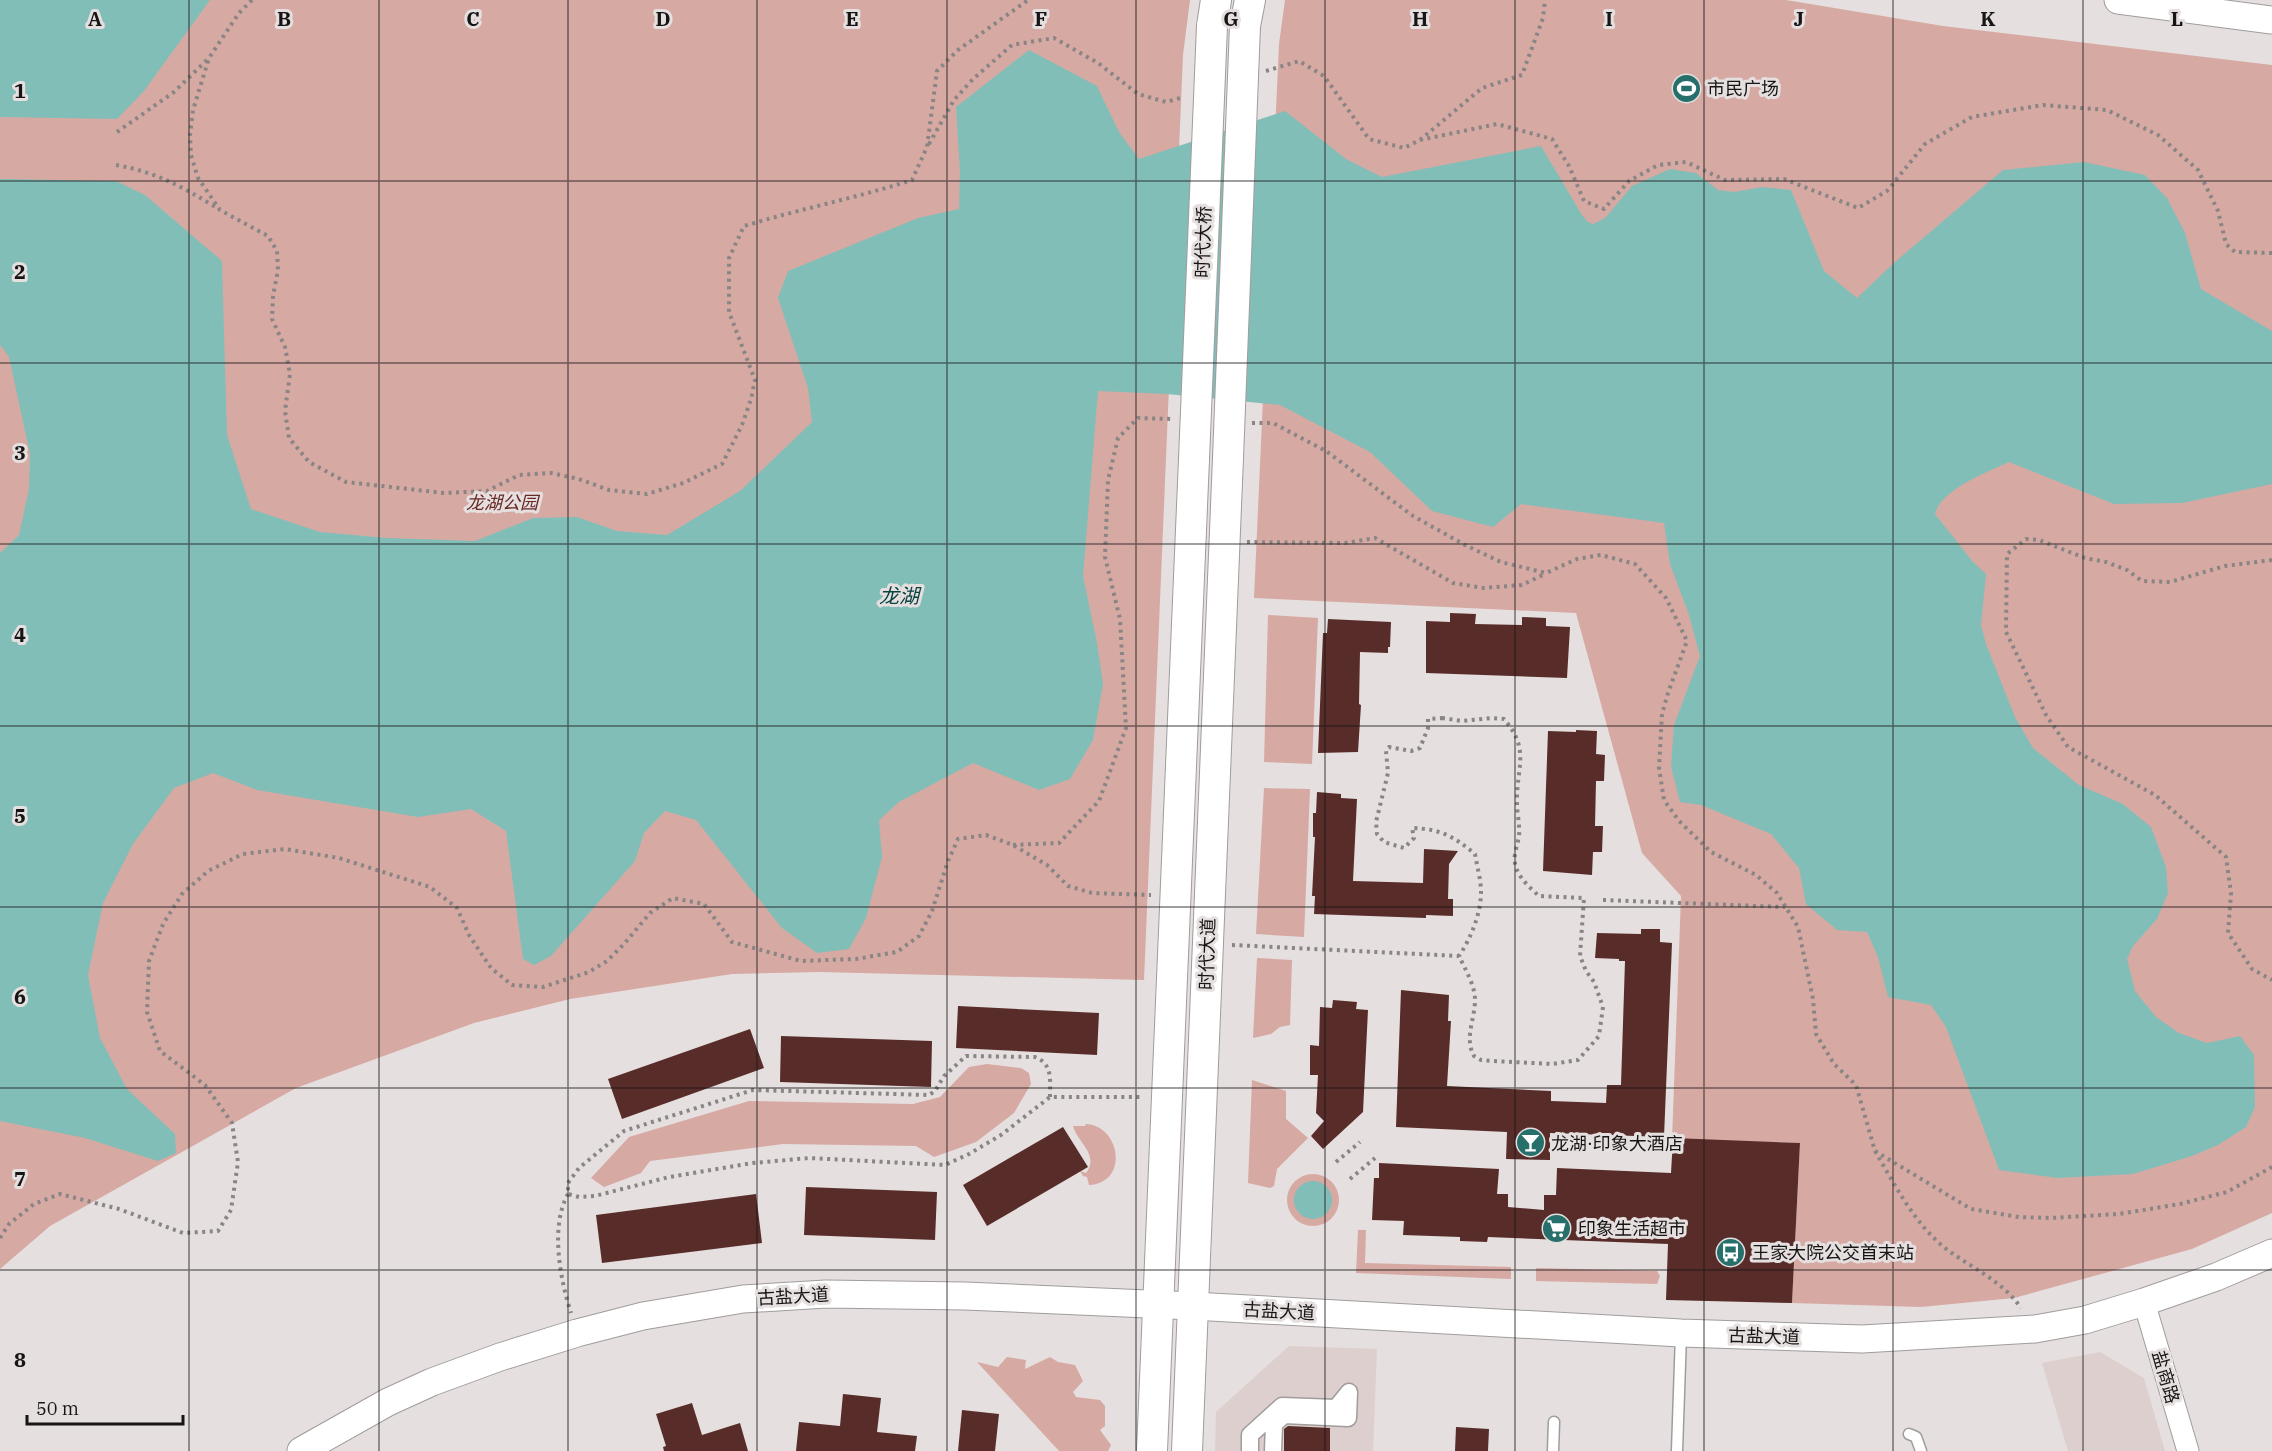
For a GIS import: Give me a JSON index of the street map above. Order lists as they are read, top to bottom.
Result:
{
  "streets": {
    "main road": ["时代大桥", "时代大道"],
    "street": ["古盐大道", "盐商路"]
  },
  "crossings": [
    ["时代大桥", "时代大道"],
    ["时代大道", "古盐大道"],
    ["古盐大道", "盐商路"]
  ],
  "water": ["龙湖"],
  "parks": ["龙湖公园"],
  "places": {
    "sports": ["市民广场"],
    "bar": ["龙湖·印象大酒店"],
    "supermarket": ["印象生活超市"],
    "bus stop": ["王家大院公交首末站"]
  },
  "scale_bar": "50 m",
  "grid": {
    "columns": [
      "A",
      "B",
      "C",
      "D",
      "E",
      "F",
      "G",
      "H",
      "I",
      "J",
      "K",
      "L"
    ],
    "rows": [
      "1",
      "2",
      "3",
      "4",
      "5",
      "6",
      "7",
      "8"
    ]
  }
}
